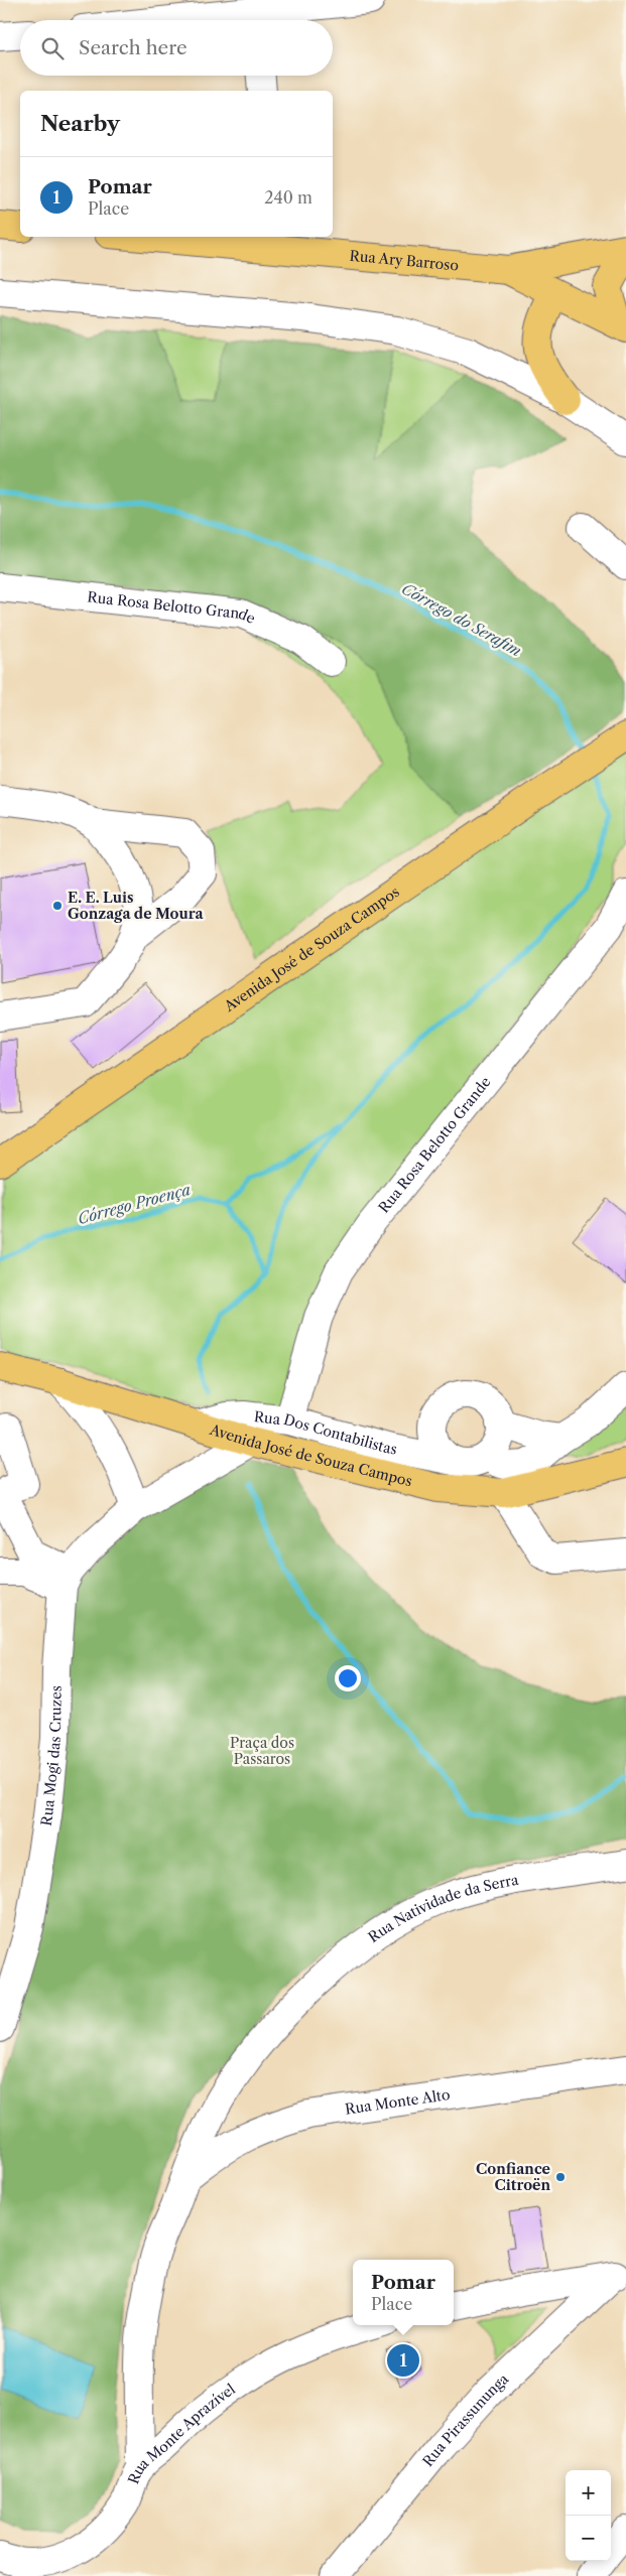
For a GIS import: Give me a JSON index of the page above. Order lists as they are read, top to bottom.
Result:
{
  "streets": {
    "main road": ["Rua Ary Barroso", "Avenida José de Souza Campos"],
    "street": [
      "Rua Rosa Belotto Grande",
      "Rua Dos Contabilistas",
      "Rua Mogi das Cruzes",
      "Rua Natividade da Serra",
      "Rua Monte Alto",
      "Rua Pirassununga",
      "Rua Monte Aprazível"
    ]
  },
  "crossings": [
    ["Rua Rosa Belotto Grande", "Rua Dos Contabilistas"],
    ["Avenida José de Souza Campos", "Rua Dos Contabilistas"],
    ["Rua Natividade da Serra", "Rua Monte Alto"]
  ],
  "water": ["Córrego do Serafim", "Córrego Proença"],
  "parks": ["Praça dos Passaros"],
  "places": ["E. E. Luis Gonzaga de Moura", "Confiance Citroën"],
  "page": {
    "search": "Search here",
    "heading": "Nearby",
    "list": [
      {
        "mark": "1",
        "name": "Pomar",
        "note": "Place",
        "value": "240 m"
      }
    ],
    "popup": ["Pomar", "Place"],
    "pins": "1",
    "map_buttons": ["+", "−"]
  }
}
